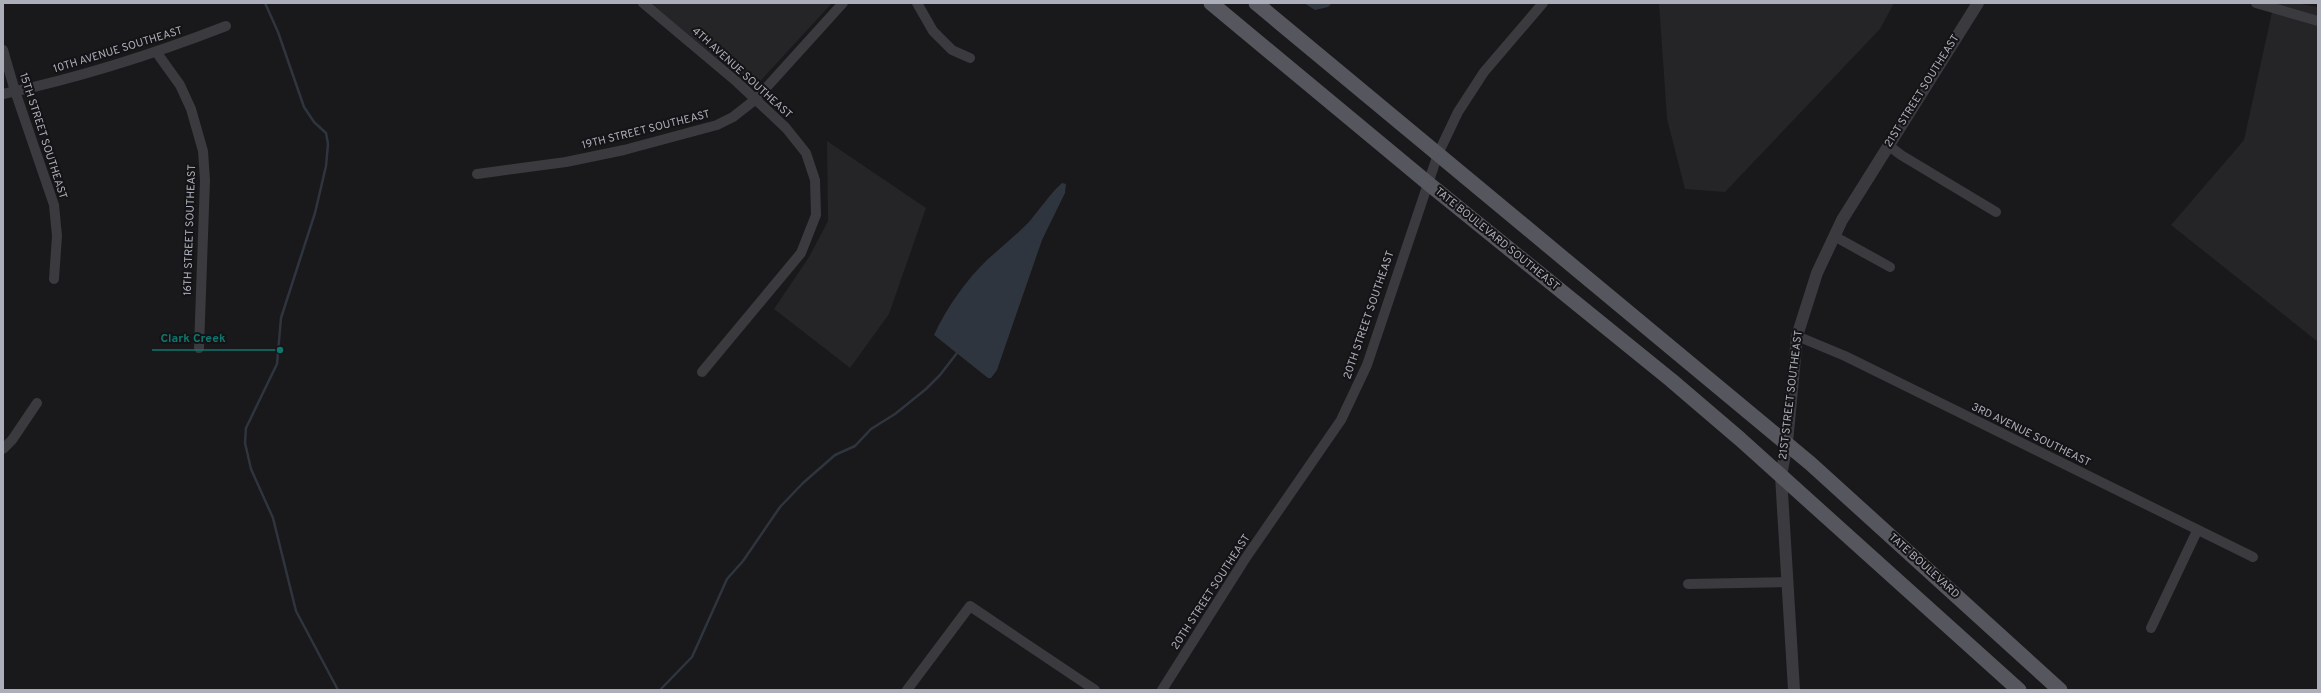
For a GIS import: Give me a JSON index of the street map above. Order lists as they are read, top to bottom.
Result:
{
  "streets": {
    "main road": ["TATE BOULEVARD SOUTHEAST", "TATE BOULEVARD"],
    "street": [
      "10TH AVENUE SOUTHEAST",
      "4TH AVENUE SOUTHEAST",
      "21ST STREET SOUTHEAST",
      "19TH STREET SOUTHEAST",
      "15TH STREET SOUTHEAST",
      "16TH STREET SOUTHEAST",
      "20TH STREET SOUTHEAST",
      "3RD AVENUE SOUTHEAST"
    ]
  },
  "crossings": [
    ["10TH AVENUE SOUTHEAST", "15TH STREET SOUTHEAST"],
    ["10TH AVENUE SOUTHEAST", "16TH STREET SOUTHEAST"],
    ["4TH AVENUE SOUTHEAST", "19TH STREET SOUTHEAST"],
    ["21ST STREET SOUTHEAST", "TATE BOULEVARD SOUTHEAST"],
    ["21ST STREET SOUTHEAST", "3RD AVENUE SOUTHEAST"],
    ["21ST STREET SOUTHEAST", "TATE BOULEVARD"],
    ["TATE BOULEVARD SOUTHEAST", "20TH STREET SOUTHEAST"]
  ],
  "places": ["Clark Creek"]
}
